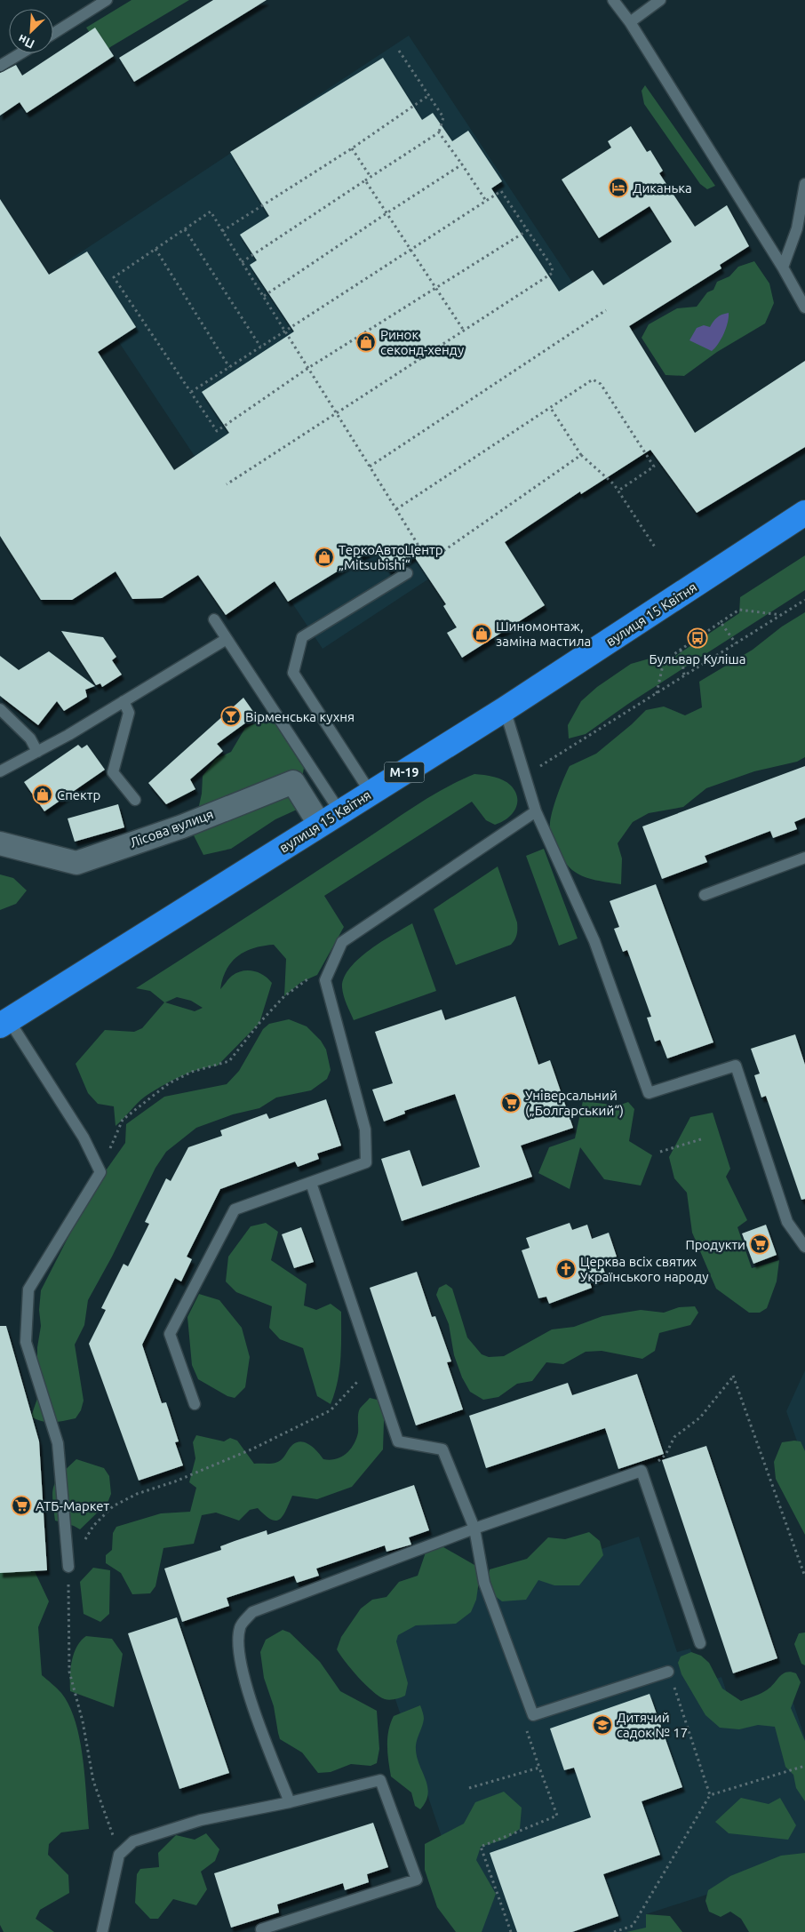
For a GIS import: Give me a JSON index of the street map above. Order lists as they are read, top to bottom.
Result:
{
  "streets": {
    "highway": ["вулиця 15 Квітня", "М-19"],
    "street": ["Лісова вулиця"]
  },
  "crossings": [
    ["вулиця 15 Квітня", "Лісова вулиця"]
  ],
  "places": {
    "hotel": ["Диканька"],
    "shop": [
      "Ринок секонд-хенду",
      "ТеркоАвтоЦентр „Mitsubishi“",
      "Шиномонтаж, заміна мастила",
      "Спектр"
    ],
    "bus stop": ["Бульвар Куліша"],
    "bar": ["Вірменська кухня"],
    "supermarket": ["Універсальний („Болгарський“)", "Продукти", "АТБ-Маркет"],
    "church": ["Церква всіх святих Українського народу"],
    "school or university": ["Дитячий садок № 17"]
  },
  "north": "bottom left"
}
